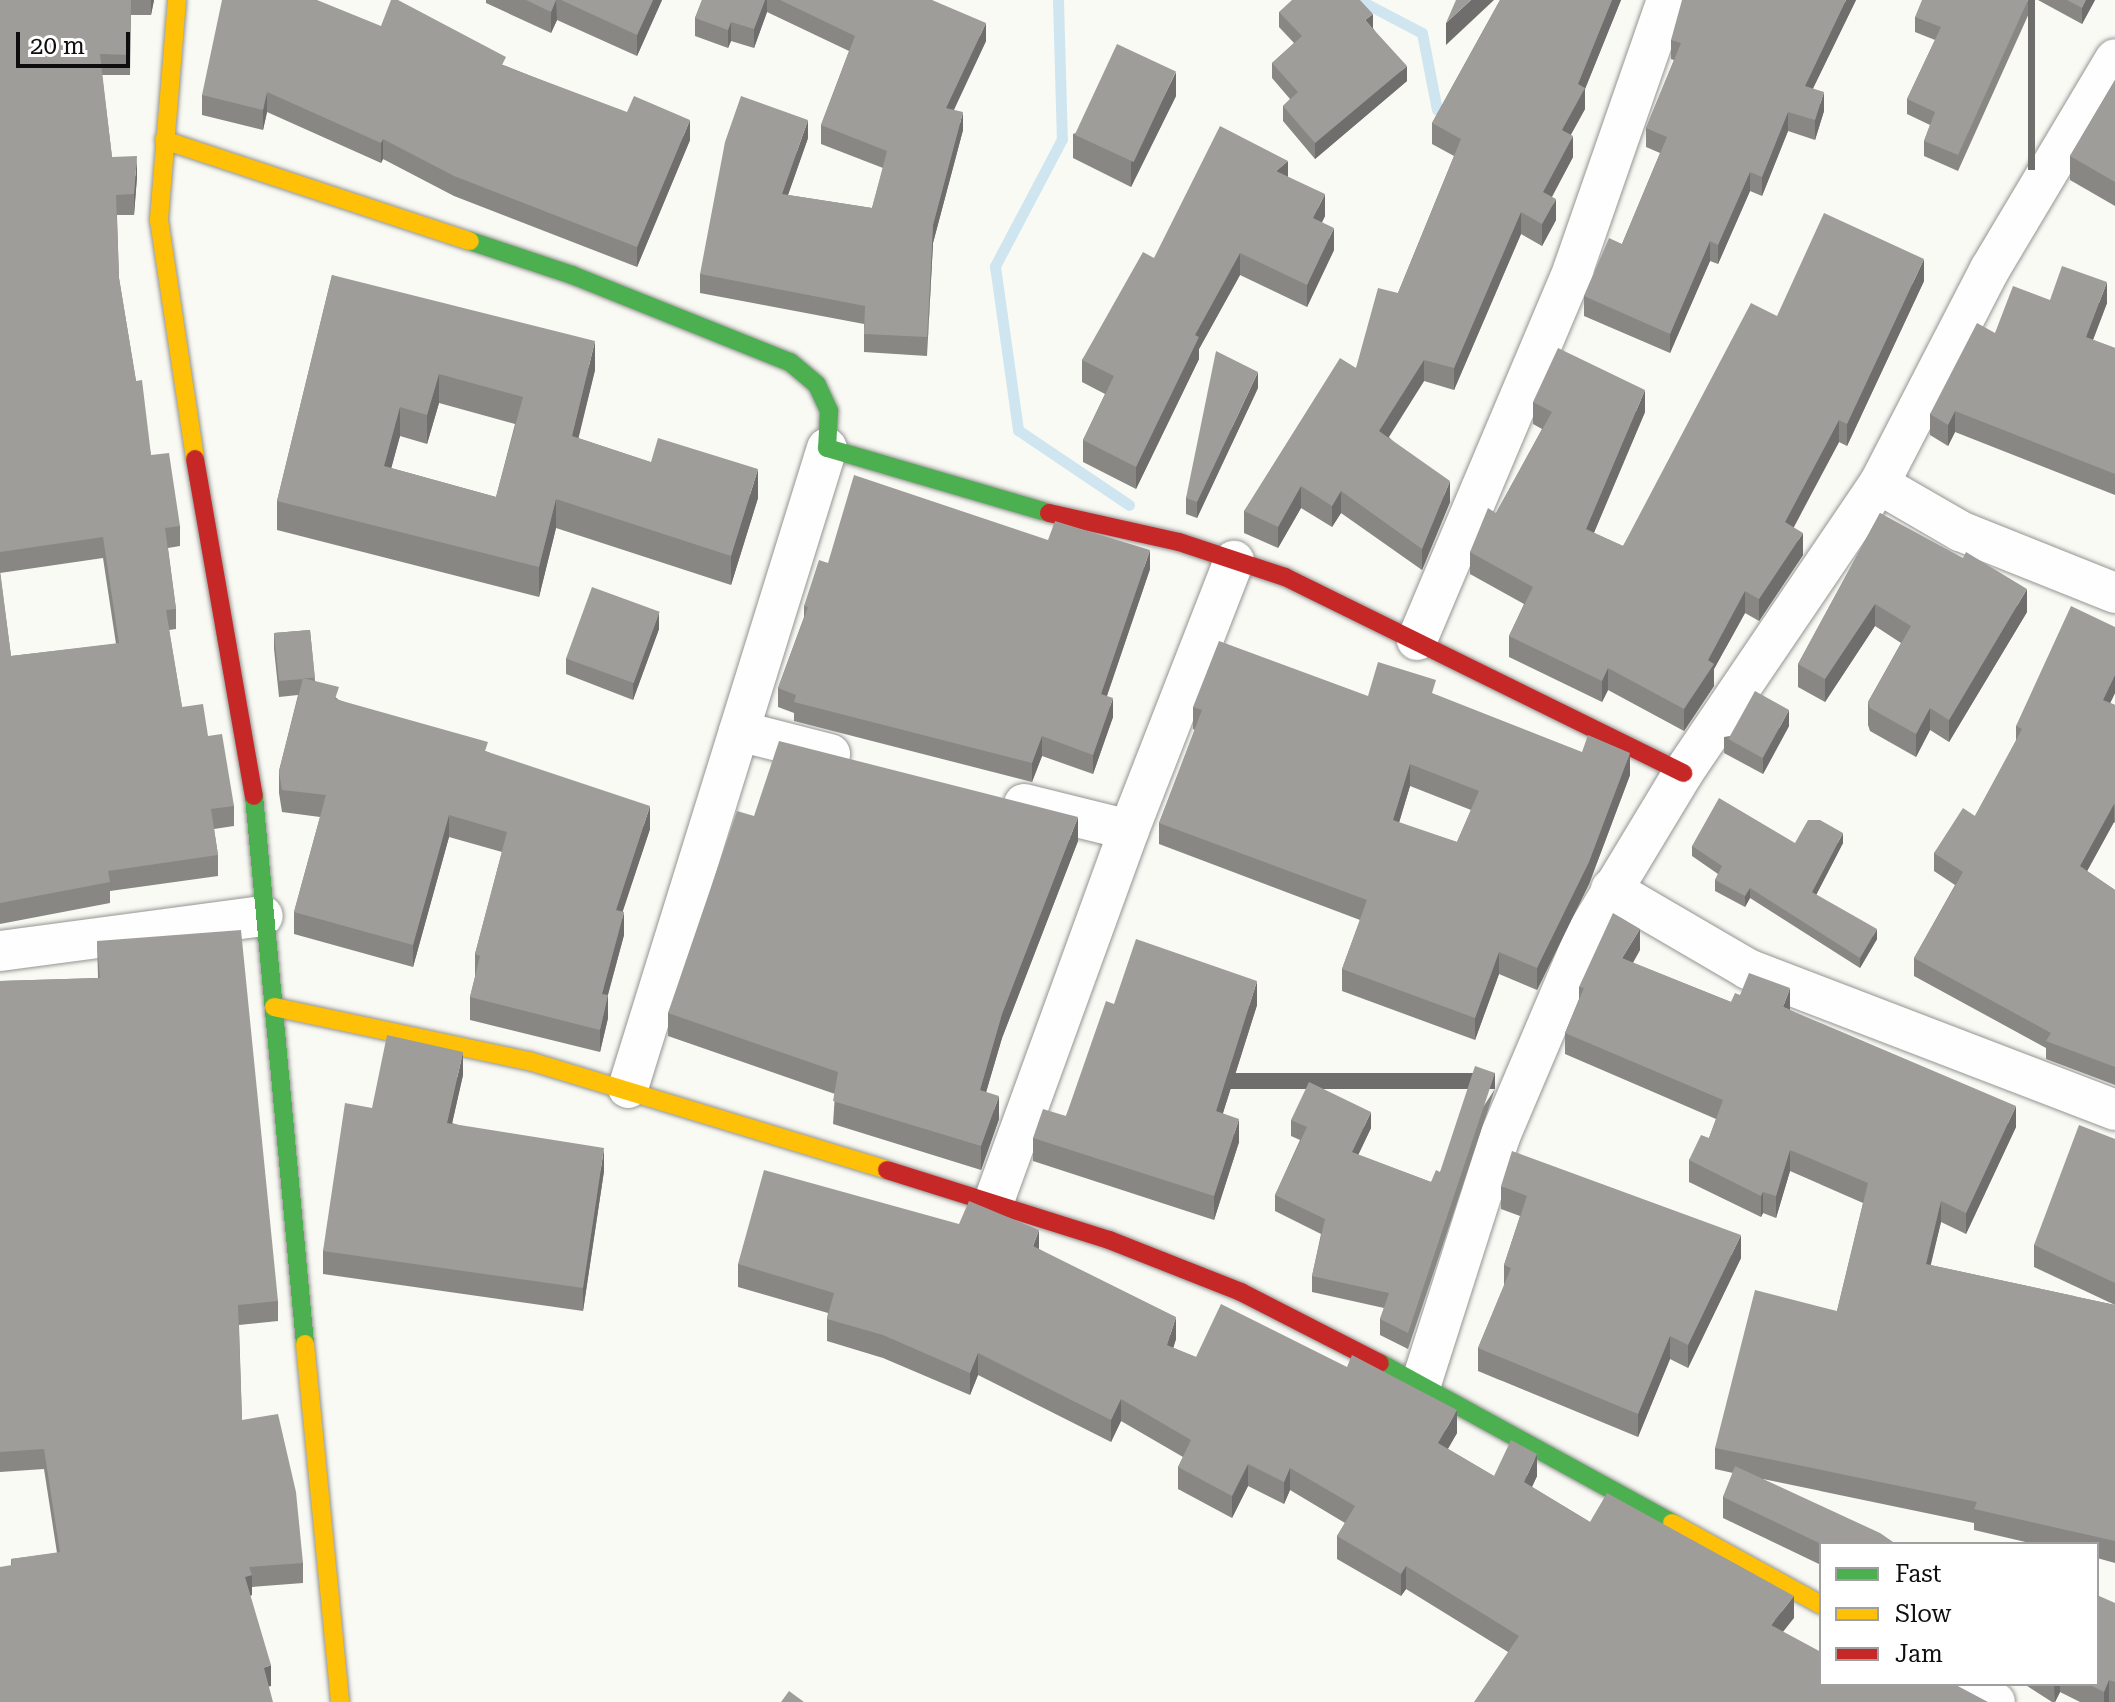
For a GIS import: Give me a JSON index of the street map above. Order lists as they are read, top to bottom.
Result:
{
  "legend": ["Fast", "Slow", "Jam"],
  "scale_bar": "20 m"
}
